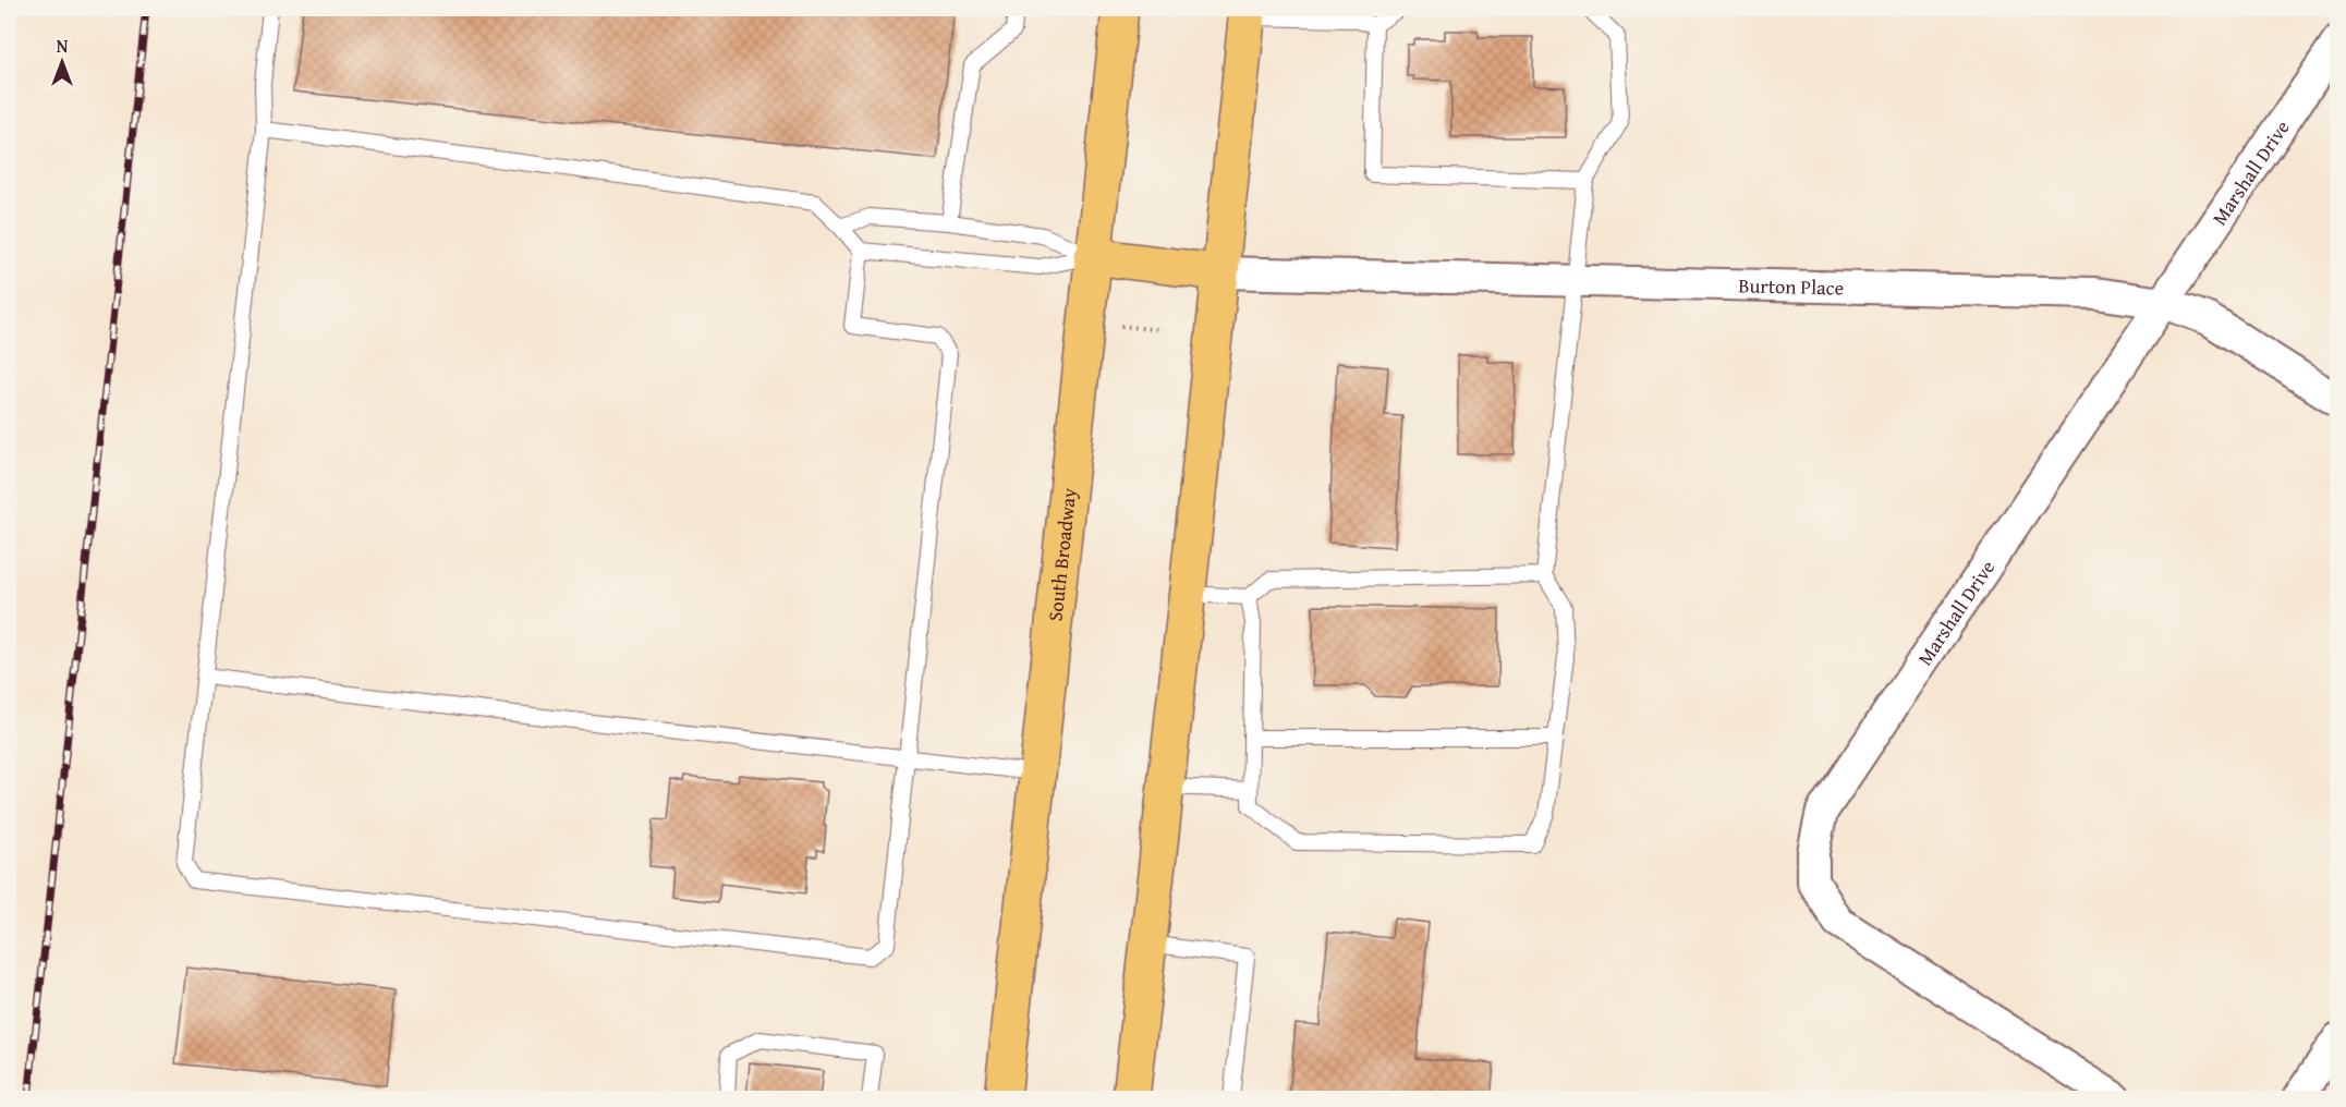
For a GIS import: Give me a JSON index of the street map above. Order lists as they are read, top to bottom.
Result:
{
  "streets": {
    "main road": ["South Broadway"],
    "street": ["Marshall Drive", "Burton Place"]
  },
  "crossings": [
    ["Marshall Drive", "Burton Place"]
  ],
  "north": "top"
}
